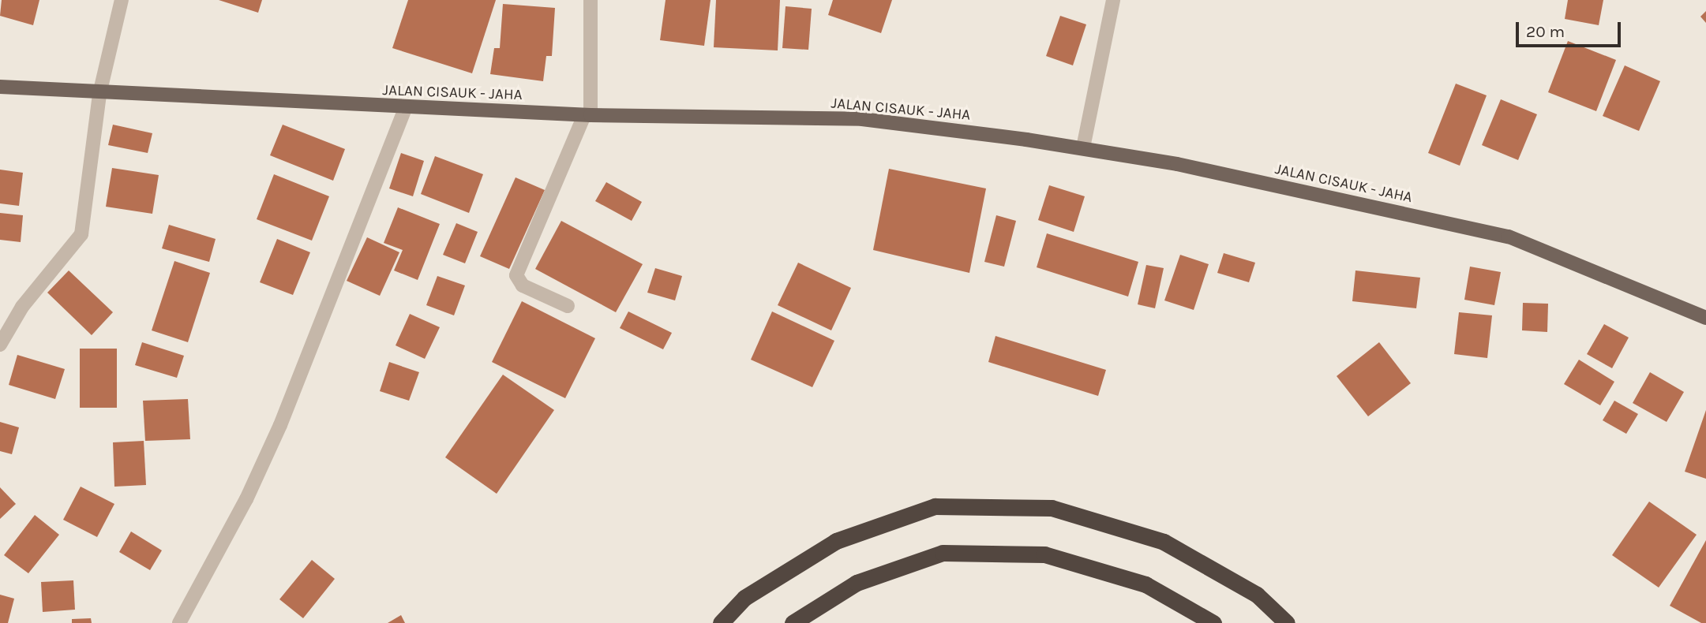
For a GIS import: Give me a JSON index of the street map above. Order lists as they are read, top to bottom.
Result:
{
  "streets": {
    "main road": ["JALAN CISAUK - JAHA"]
  },
  "scale_bar": "20 m"
}
